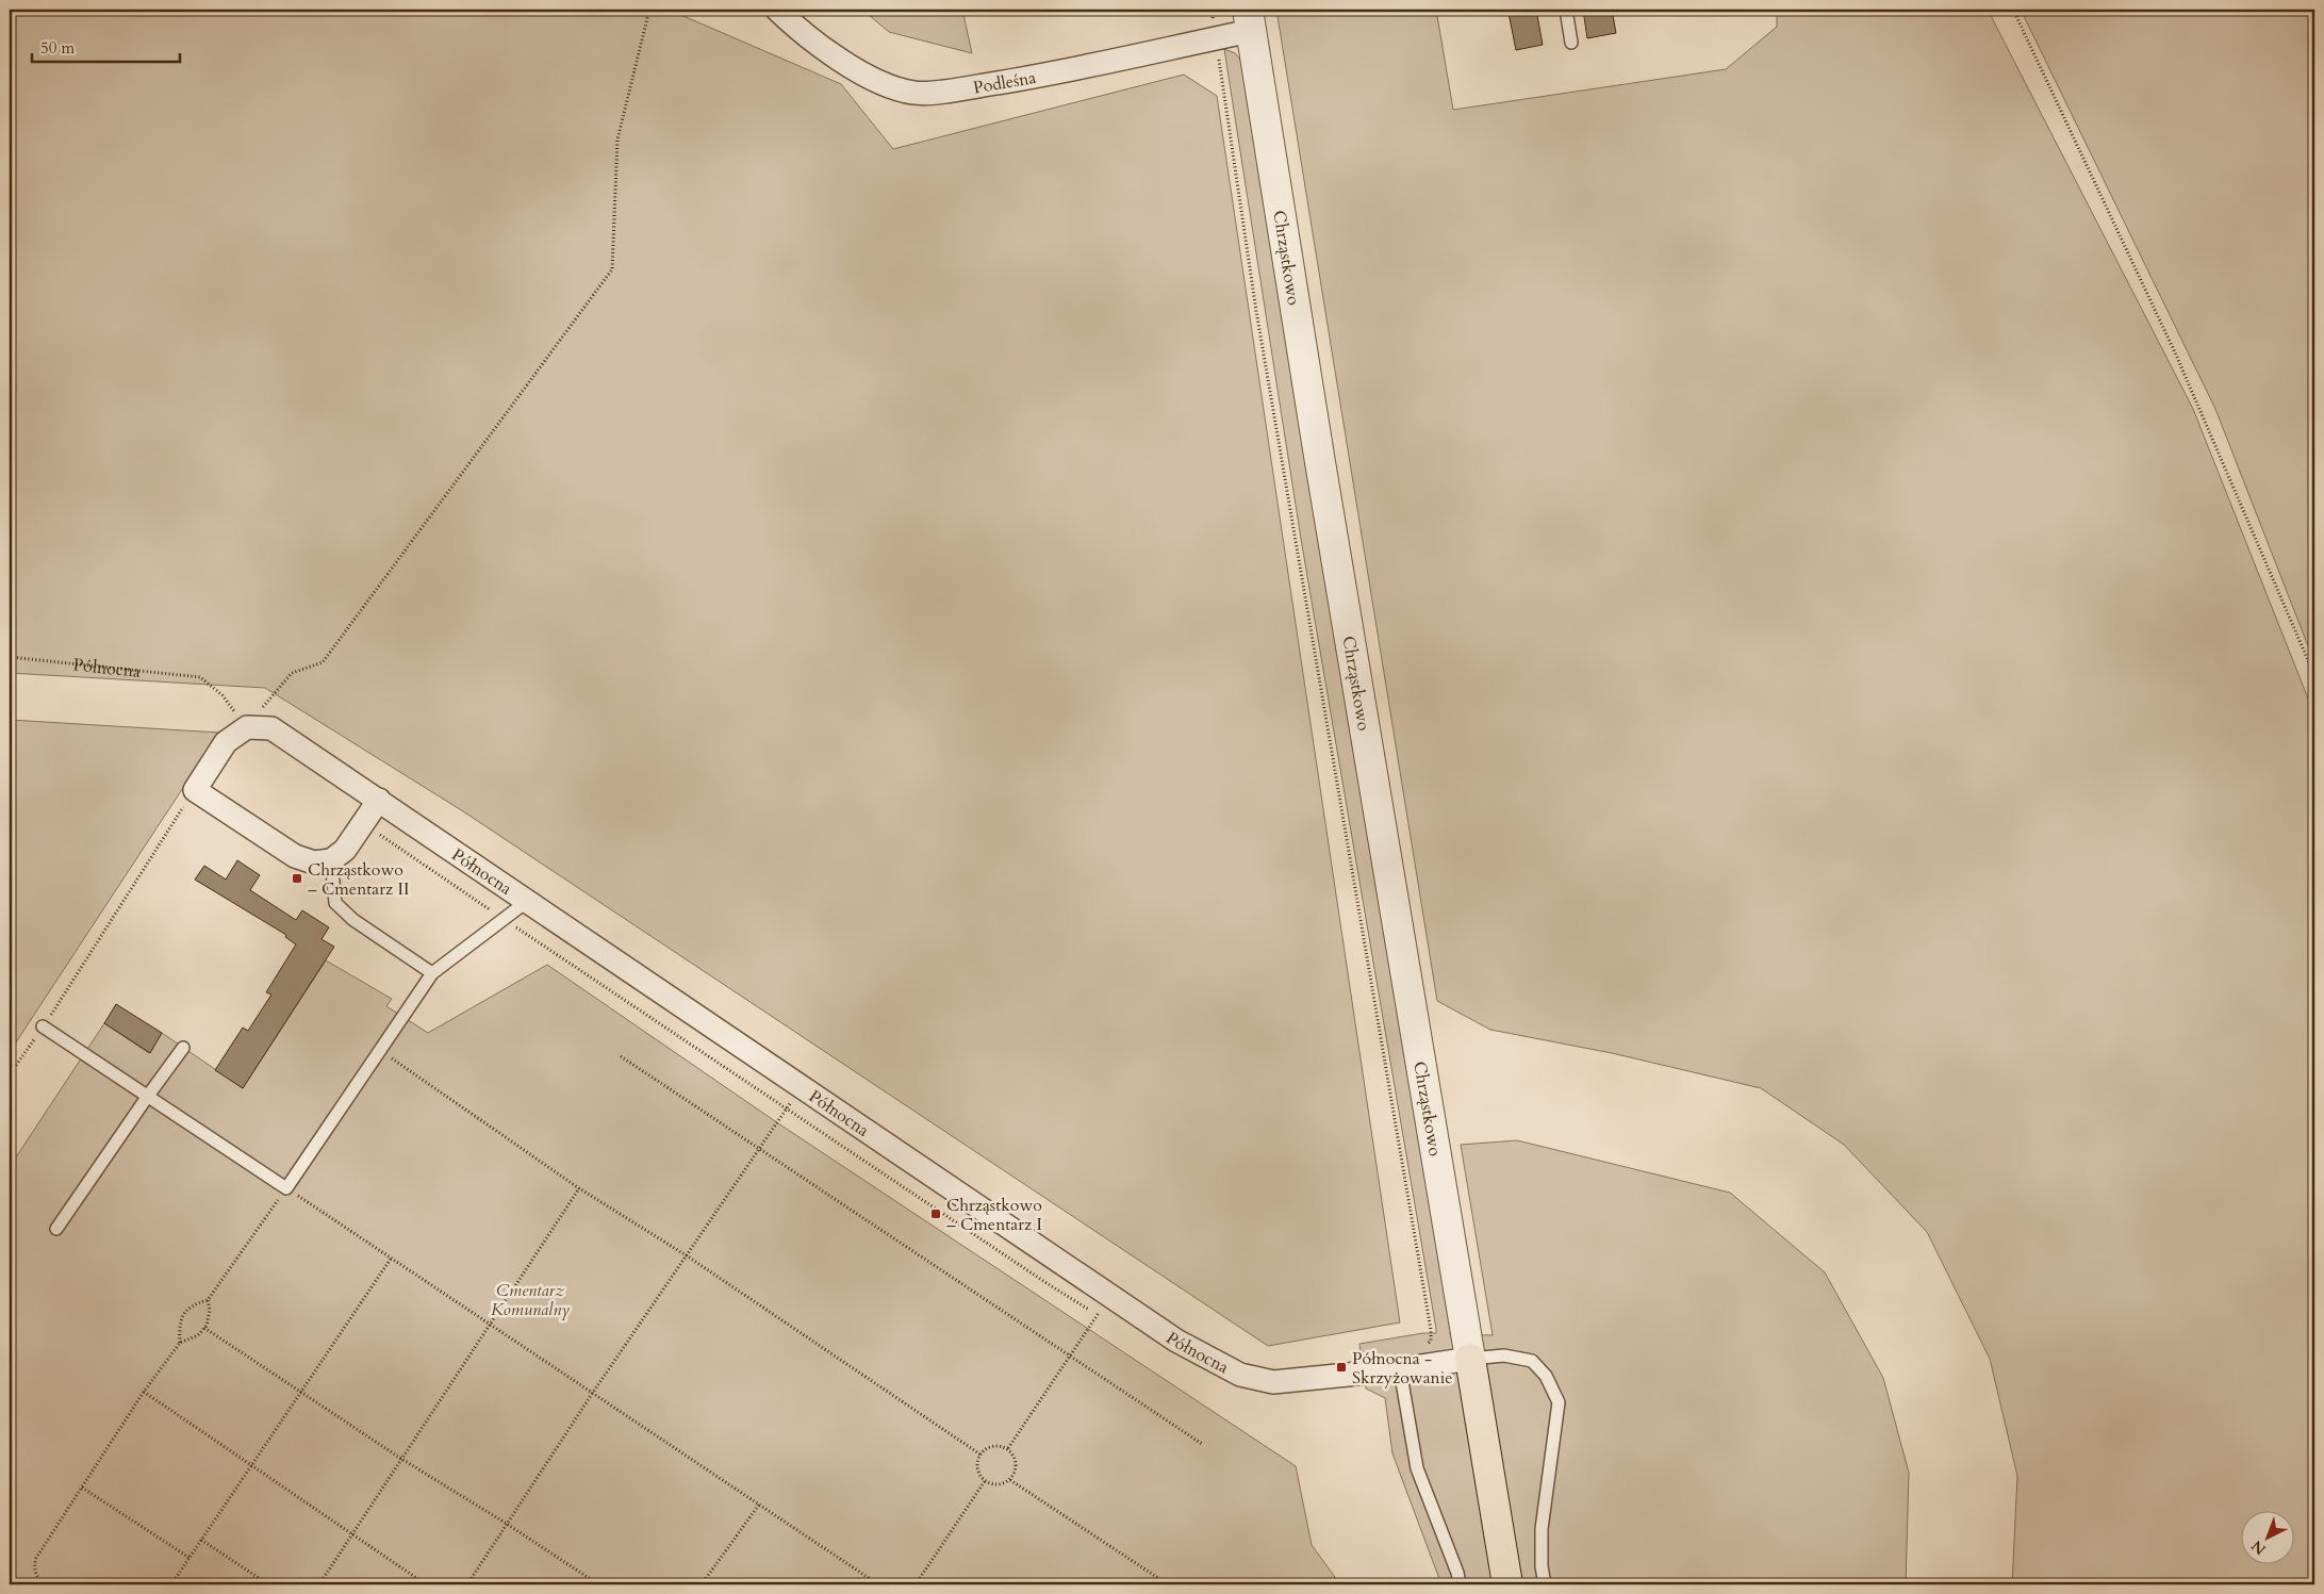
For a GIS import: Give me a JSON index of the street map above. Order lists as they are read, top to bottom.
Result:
{
  "streets": {
    "street": ["Podleśna", "Chrząstkowo", "Północna"]
  },
  "crossings": [
    ["Podleśna", "Chrząstkowo"],
    ["Chrząstkowo", "Północna"]
  ],
  "parks": ["Cmentarz Komunalny"],
  "places": {
    "transit": ["Chrząstkowo – Cmentarz II", "Chrząstkowo – Cmentarz I", "Północna - Skrzyżowanie"]
  },
  "scale_bar": "50 m",
  "north": "bottom left"
}
